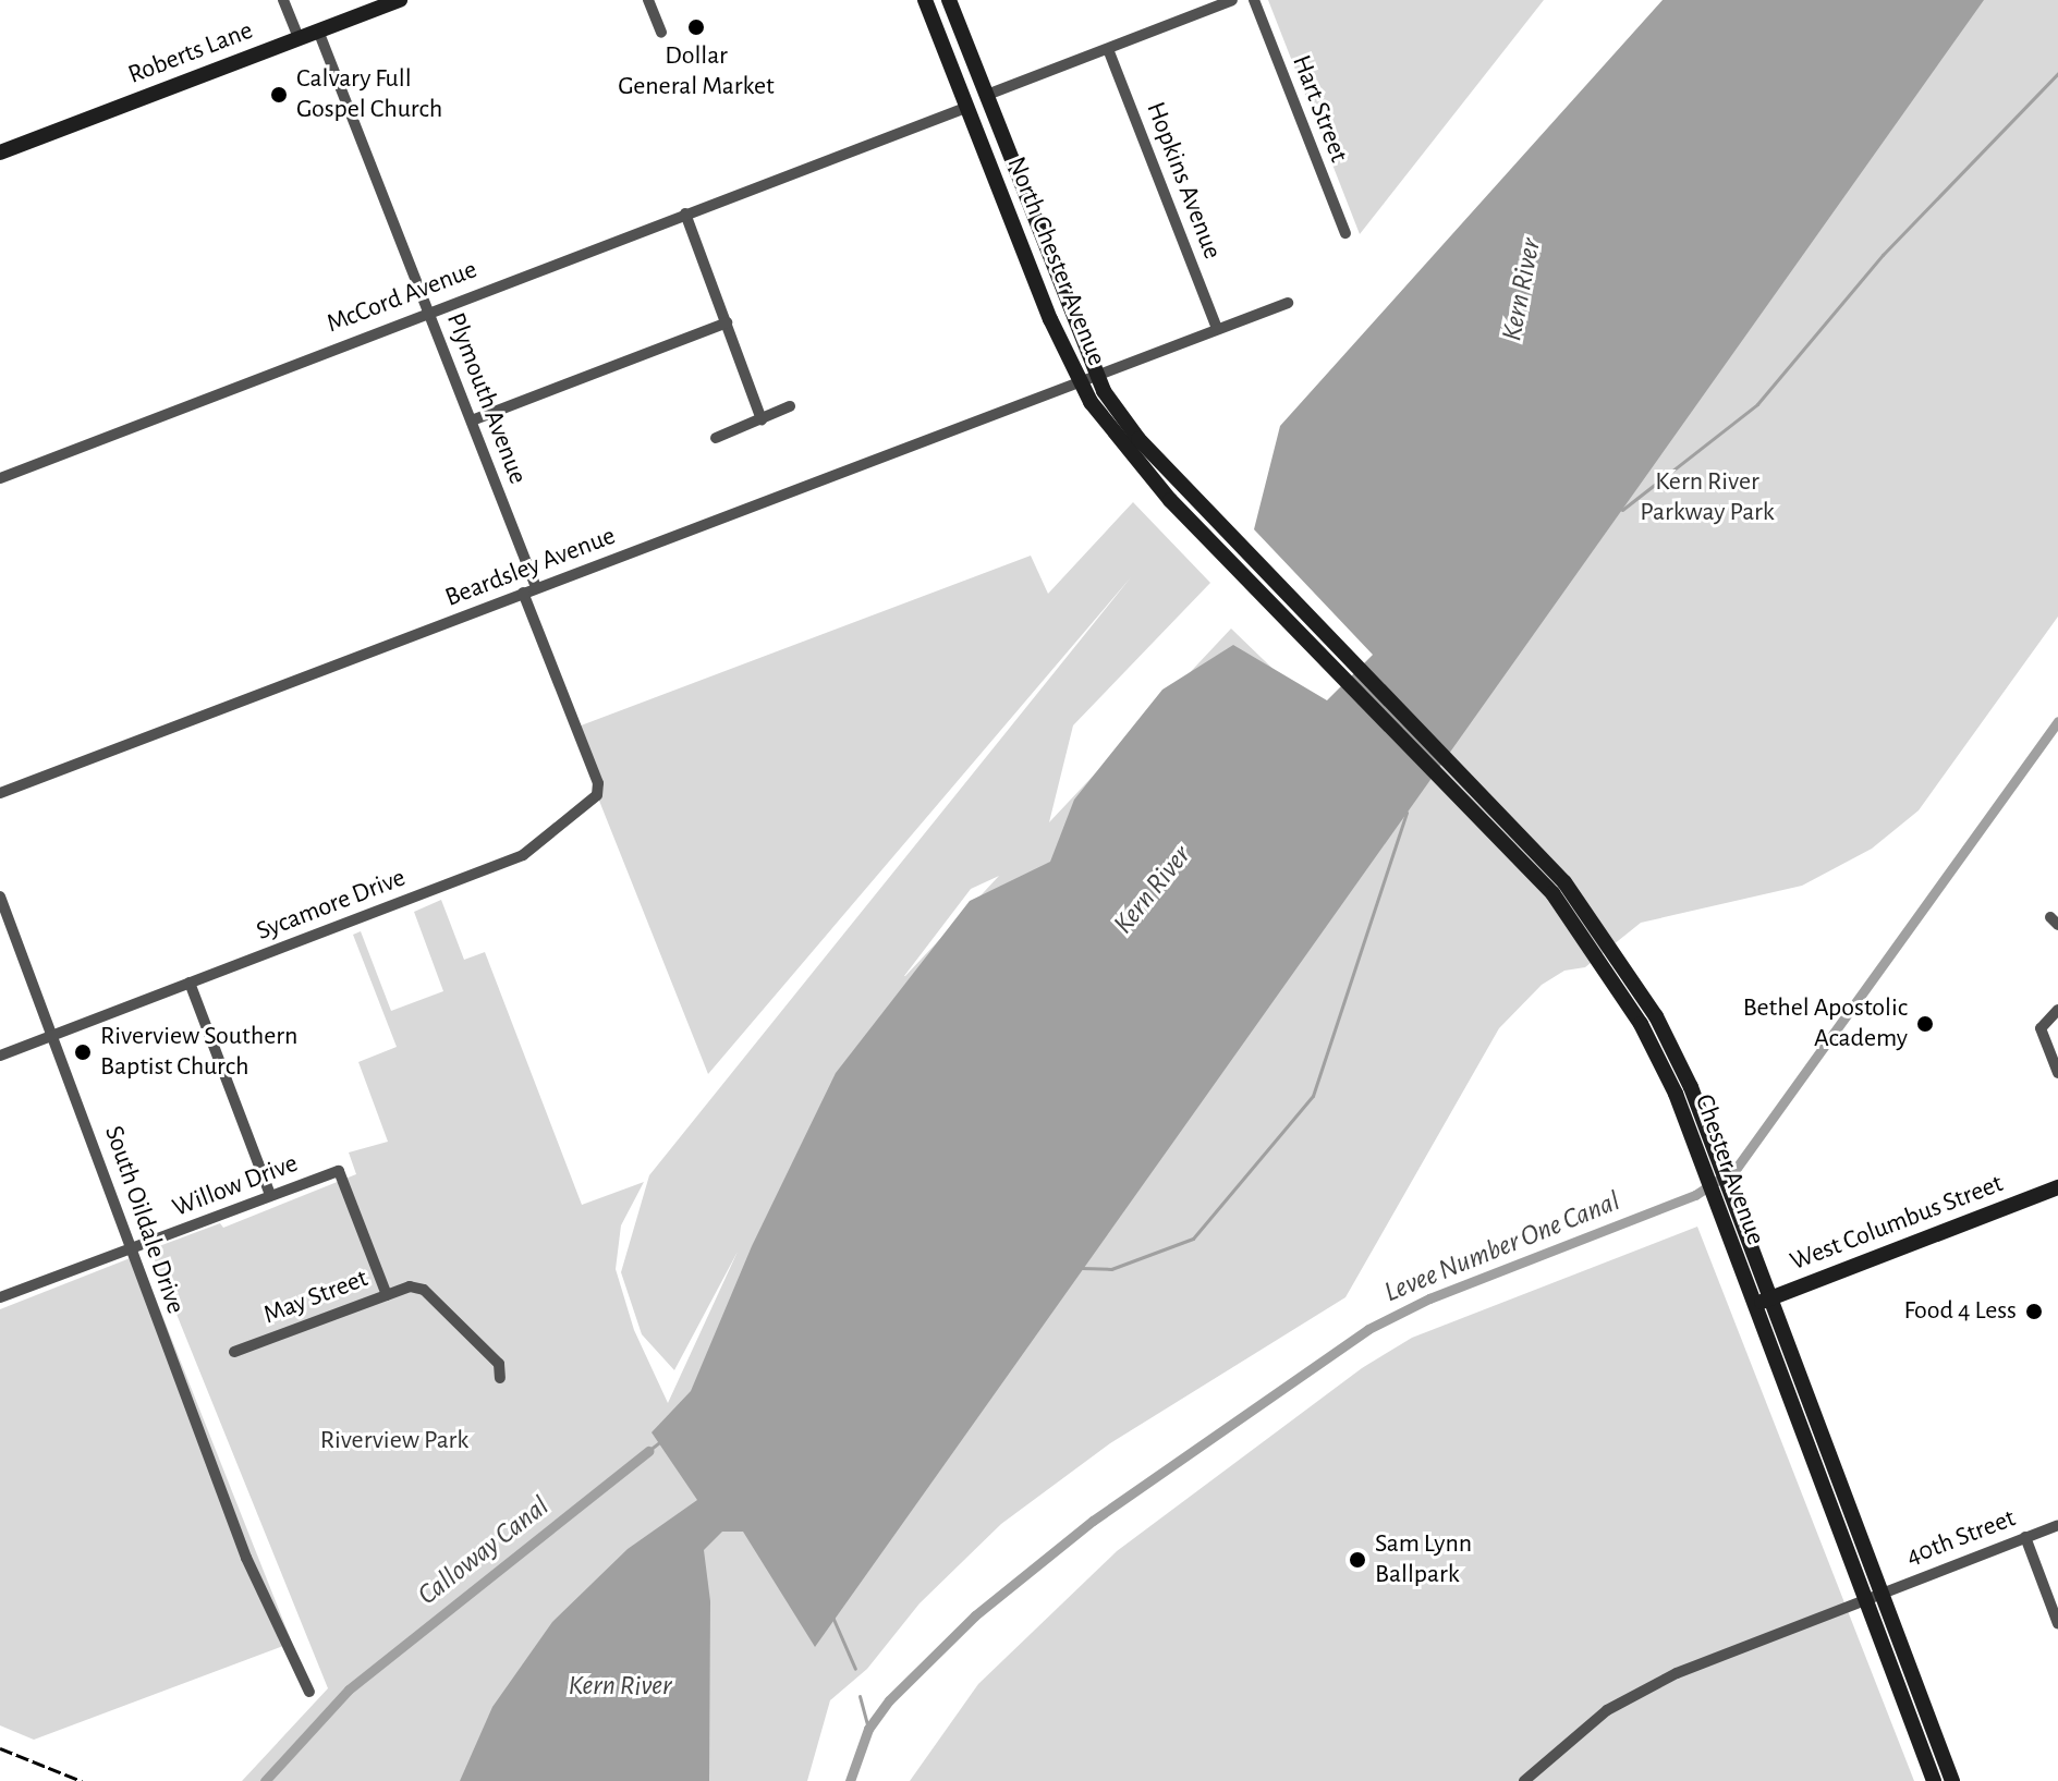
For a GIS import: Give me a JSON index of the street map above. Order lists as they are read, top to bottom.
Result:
{
  "streets": {
    "main road": [
      "Roberts Lane",
      "North Chester Avenue",
      "Chester Avenue",
      "West Columbus Street"
    ],
    "street": [
      "Hart Street",
      "Hopkins Avenue",
      "McCord Avenue",
      "Plymouth Avenue",
      "Beardsley Avenue",
      "Sycamore Drive",
      "Willow Drive",
      "South Oildale Drive",
      "May Street",
      "40th Street"
    ]
  },
  "crossings": [
    ["Roberts Lane", "Plymouth Avenue"],
    ["Hopkins Avenue", "Beardsley Avenue"],
    ["North Chester Avenue", "McCord Avenue"],
    ["North Chester Avenue", "Beardsley Avenue"],
    ["North Chester Avenue", "Chester Avenue"],
    ["McCord Avenue", "Plymouth Avenue"],
    ["Plymouth Avenue", "Beardsley Avenue"],
    ["Beardsley Avenue", "Sycamore Drive"],
    ["Sycamore Drive", "South Oildale Drive"],
    ["Chester Avenue", "West Columbus Street"],
    ["Chester Avenue", "40th Street"],
    ["Willow Drive", "South Oildale Drive"],
    ["Willow Drive", "May Street"]
  ],
  "water": ["Kern River", "Levee Number One Canal", "Calloway Canal"],
  "parks": ["Kern River Parkway Park", "Riverview Park"],
  "places": [
    "Dollar General Market",
    "Calvary Full Gospel Church",
    "Bethel Apostolic Academy",
    "Riverview Southern Baptist Church",
    "Food 4 Less",
    "Sam Lynn Ballpark"
  ]
}
